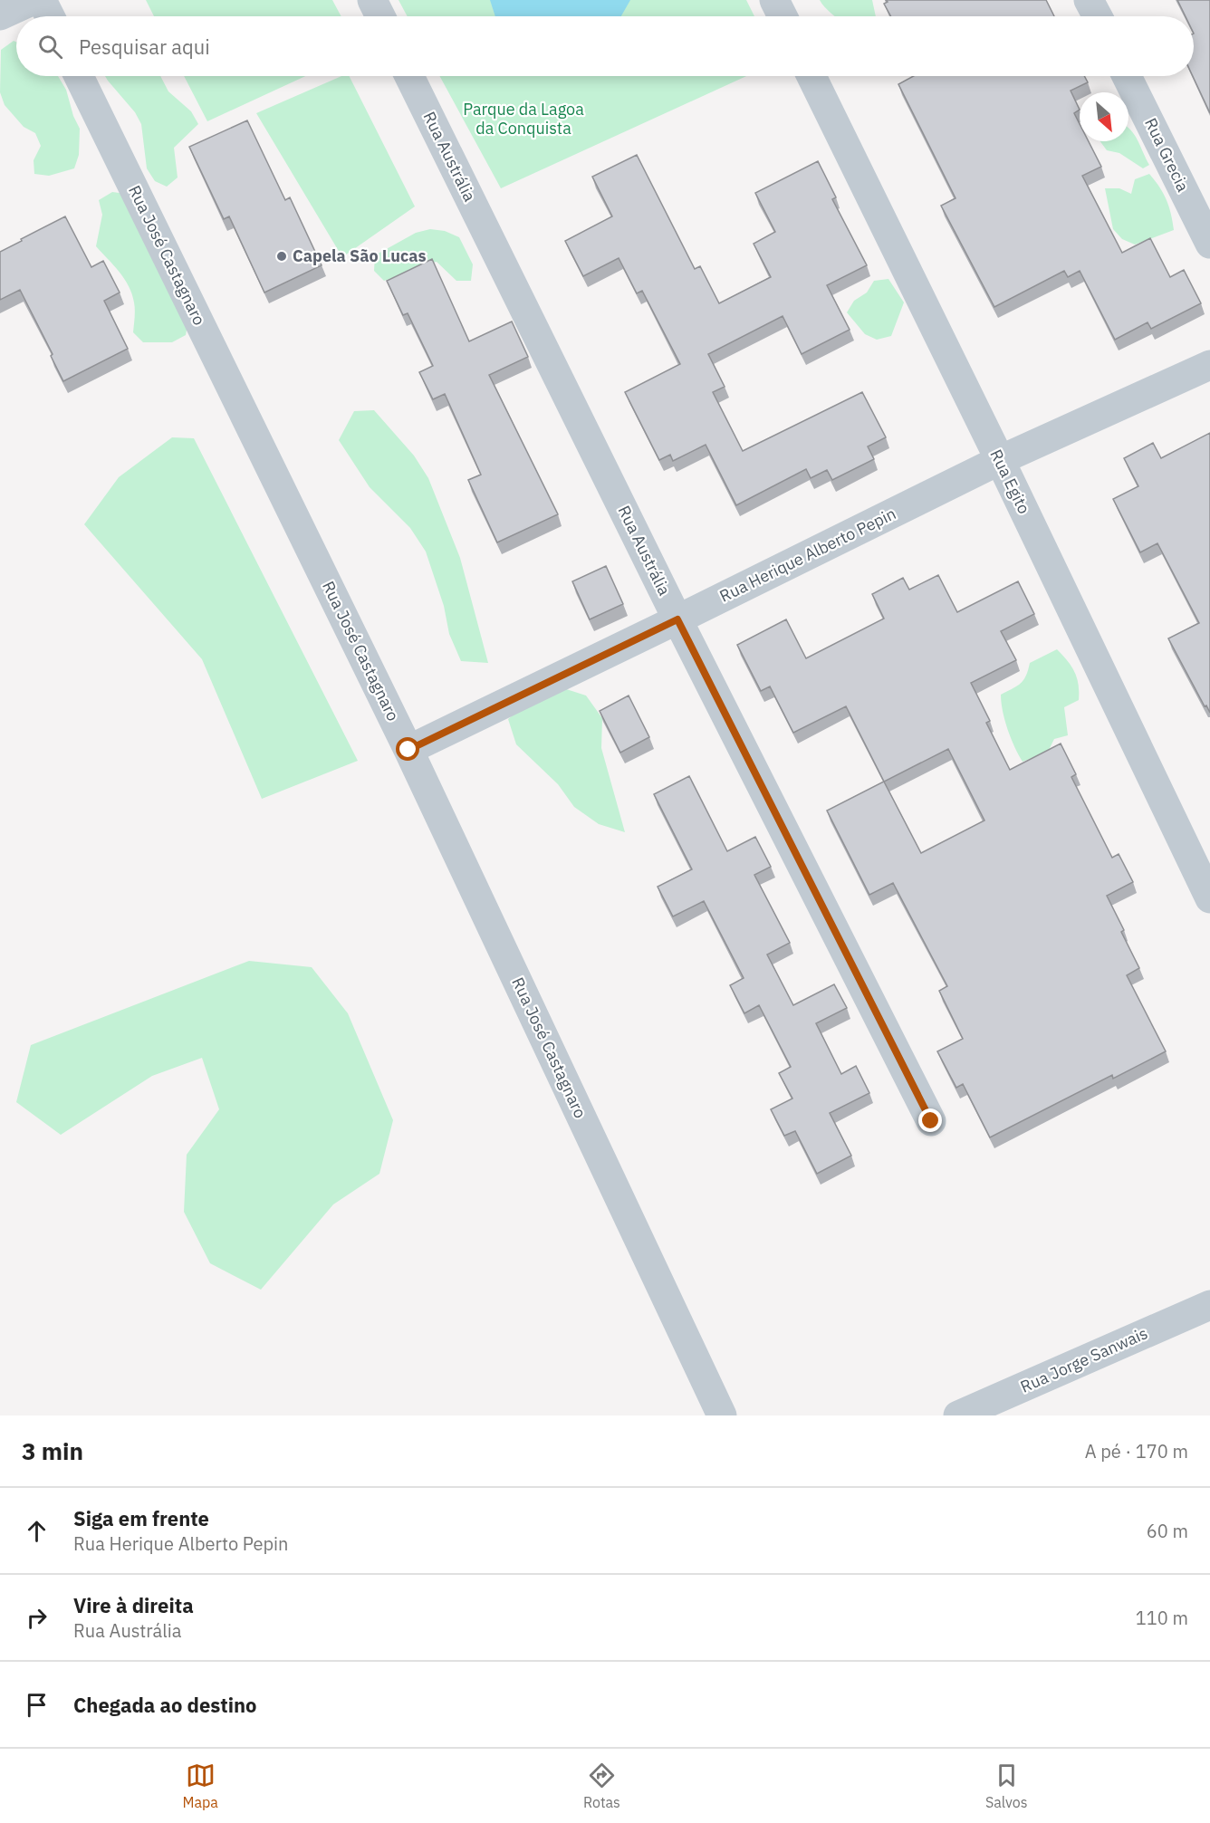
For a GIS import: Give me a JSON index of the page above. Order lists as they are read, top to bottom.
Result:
{
  "streets": {
    "street": [
      "Rua Grecia",
      "Rua Austrália",
      "Rua José Castagnaro",
      "Rua Egito",
      "Rua Herique Alberto Pepin",
      "Rua Jorge Sanwais"
    ]
  },
  "crossings": [
    ["Rua Austrália", "Rua Herique Alberto Pepin"],
    ["Rua José Castagnaro", "Rua Herique Alberto Pepin"],
    ["Rua Egito", "Rua Herique Alberto Pepin"]
  ],
  "parks": ["Parque da Lagoa da Conquista"],
  "places": ["Capela São Lucas"],
  "north": "bottom right",
  "page": {
    "search": "Pesquisar aqui",
    "heading": ["3 min", "A pé · 170 m"],
    "list": [
      ["Siga em frente", "Rua Herique Alberto Pepin", "60 m"],
      ["Vire à direita", "Rua Austrália", "110 m"],
      "Chegada ao destino"
    ],
    "nav": ["Mapa", "Rotas", "Salvos"]
  }
}
